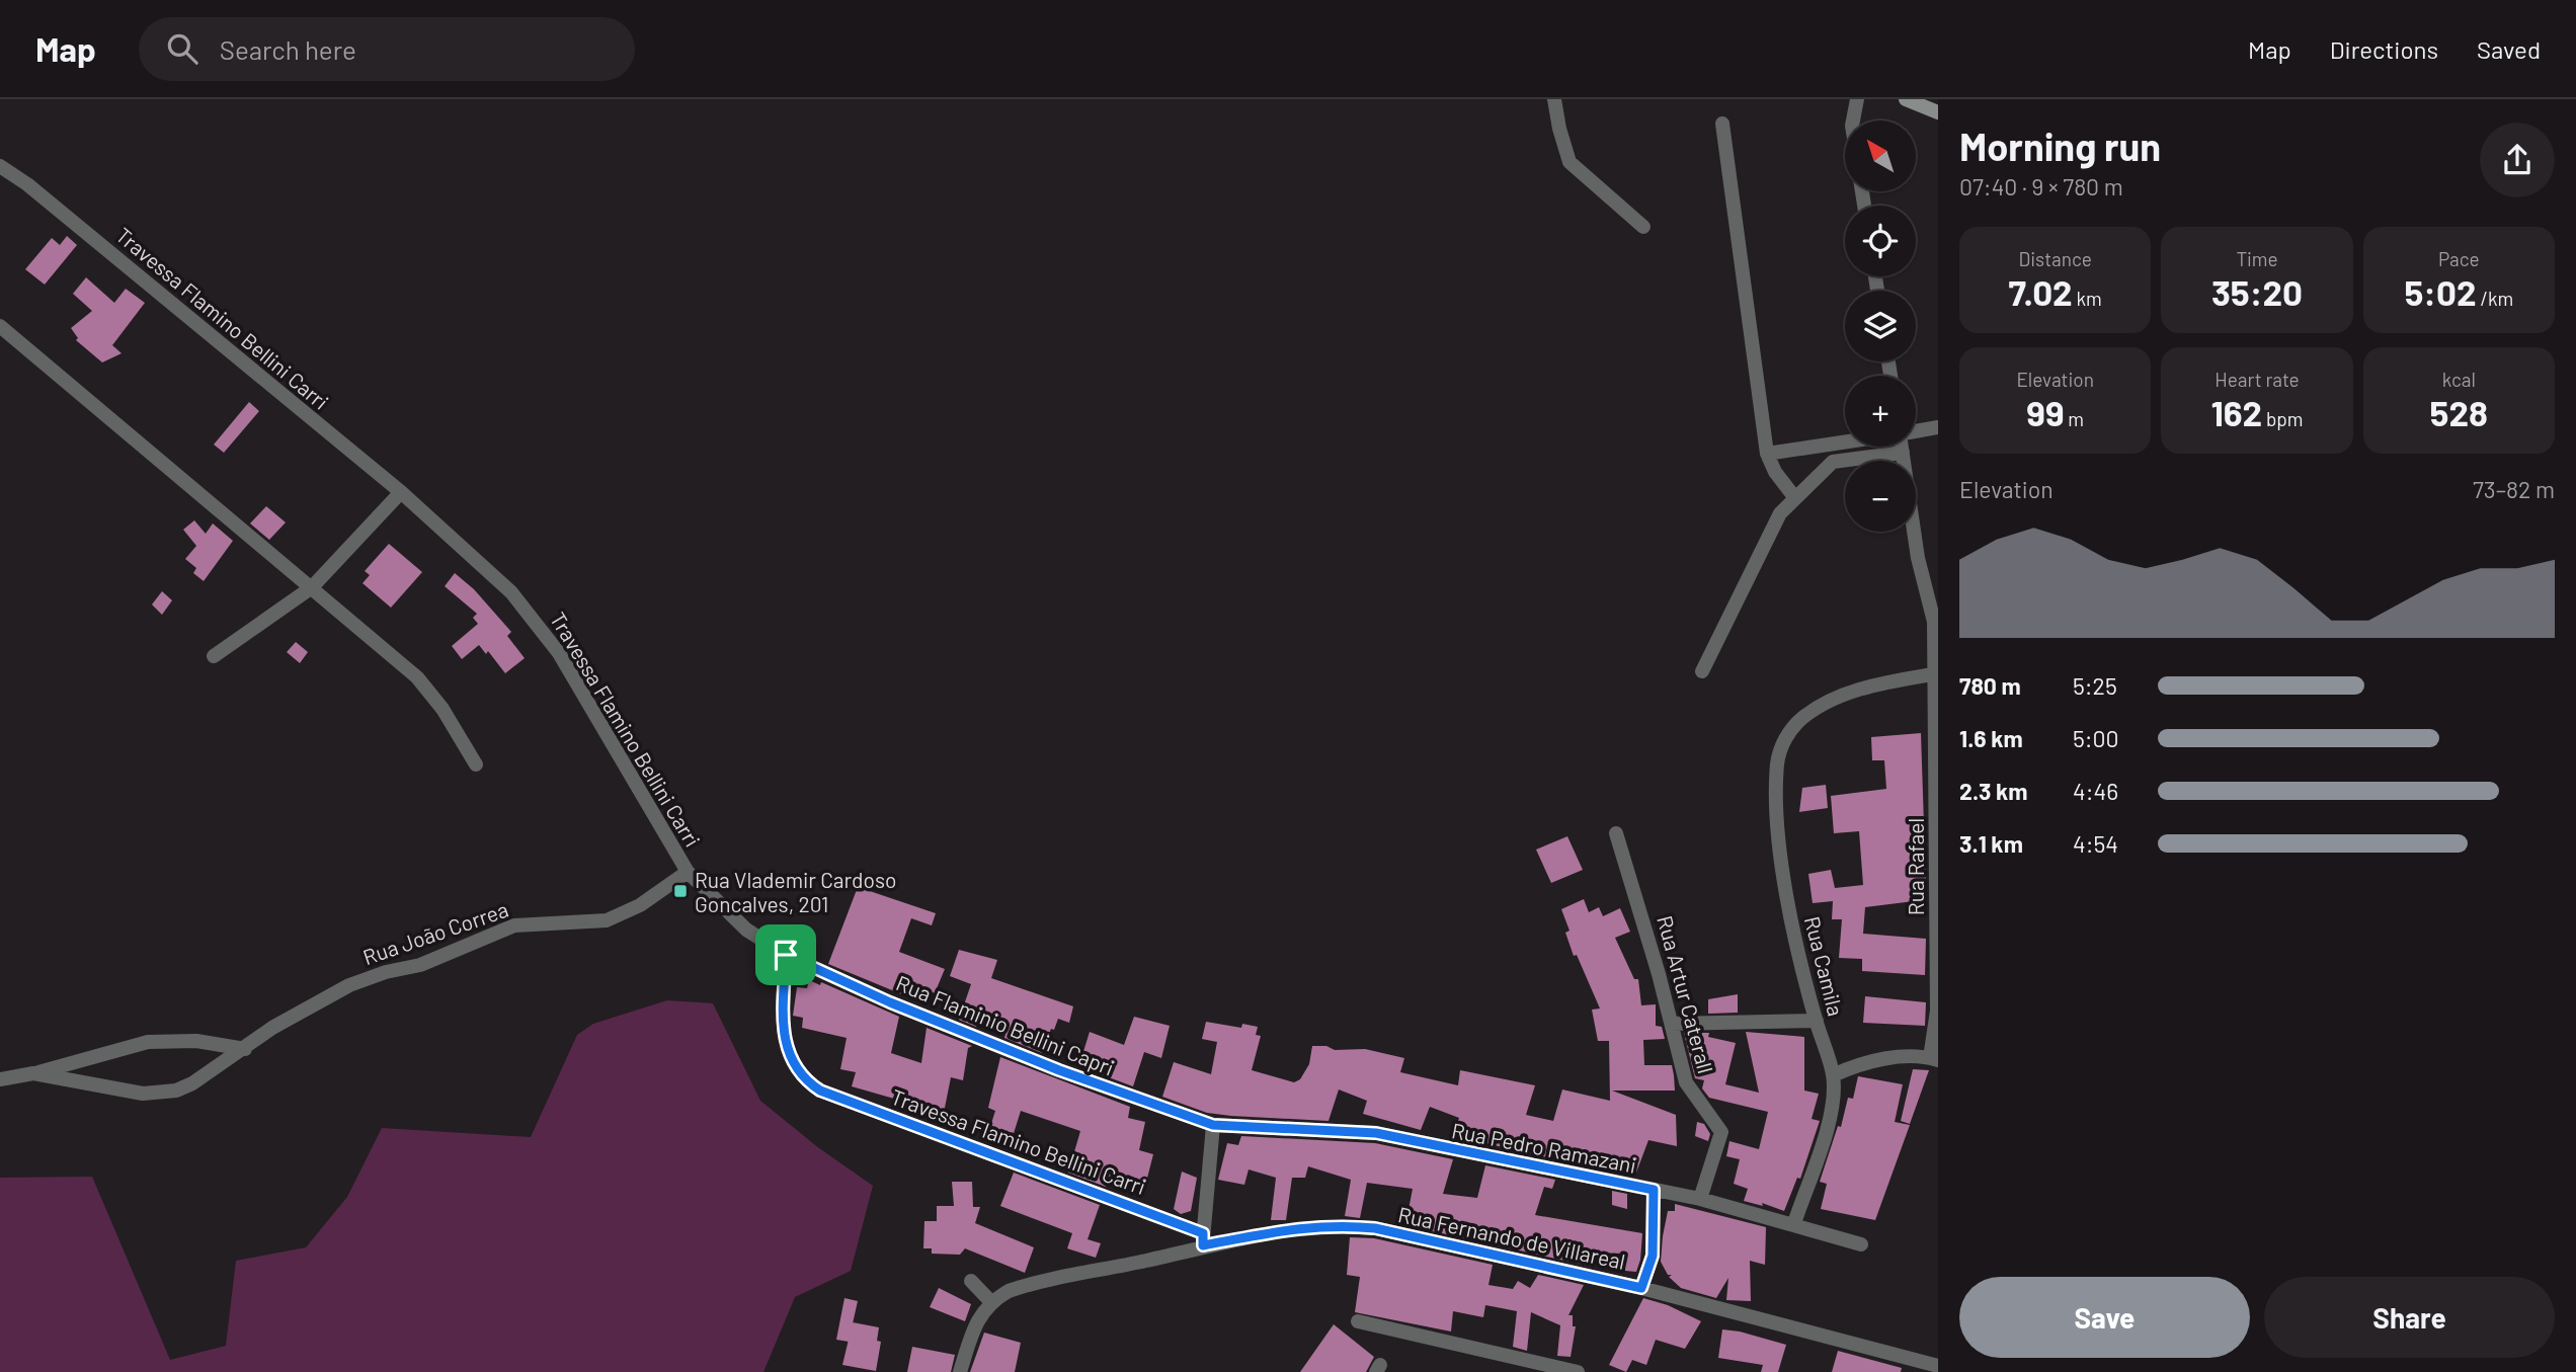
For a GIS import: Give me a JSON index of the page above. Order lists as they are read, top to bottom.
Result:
{
  "streets": {
    "street": [
      "Travessa Flamino Bellini Carri",
      "Rua Rafael",
      "Rua João Correa",
      "Rua Camila",
      "Rua Artur Caterall",
      "Rua Flaminio Bellini Capri",
      "Rua Pedro Ramazani",
      "Rua Fernando de Villareal"
    ]
  },
  "crossings": [
    ["Travessa Flamino Bellini Carri", "Rua João Correa"],
    ["Travessa Flamino Bellini Carri", "Rua Flaminio Bellini Capri"],
    ["Travessa Flamino Bellini Carri", "Rua Fernando de Villareal"],
    ["Rua Rafael", "Rua Camila"],
    ["Rua Camila", "Rua Pedro Ramazani"],
    ["Rua Artur Caterall", "Rua Pedro Ramazani"],
    ["Rua Flaminio Bellini Capri", "Rua Pedro Ramazani"]
  ],
  "places": {
    "transit": ["Rua Vlademir Cardoso Goncalves, 201"]
  },
  "north": "top left",
  "page": {
    "header": "Map",
    "search": "Search here",
    "nav": ["Map", "Directions", "Saved"],
    "heading": ["Morning run", "07:40 · 9 × 780 m"],
    "map_buttons": ["+", "−"],
    "stats": [
      ["Distance", "7.02 km"],
      ["Time", "35:20"],
      ["Pace", "5:02 /km"],
      ["Elevation", "99 m"],
      ["Heart rate", "162 bpm"],
      ["kcal", "528"]
    ],
    "chart": ["Elevation", "73–82 m"],
    "list": [
      {
        "name": "780 m",
        "note": "5:25"
      },
      {
        "name": "1.6 km",
        "note": "5:00"
      },
      {
        "name": "2.3 km",
        "note": "4:46"
      },
      {
        "name": "3.1 km",
        "note": "4:54"
      }
    ],
    "buttons": ["Save", "Share"]
  }
}
